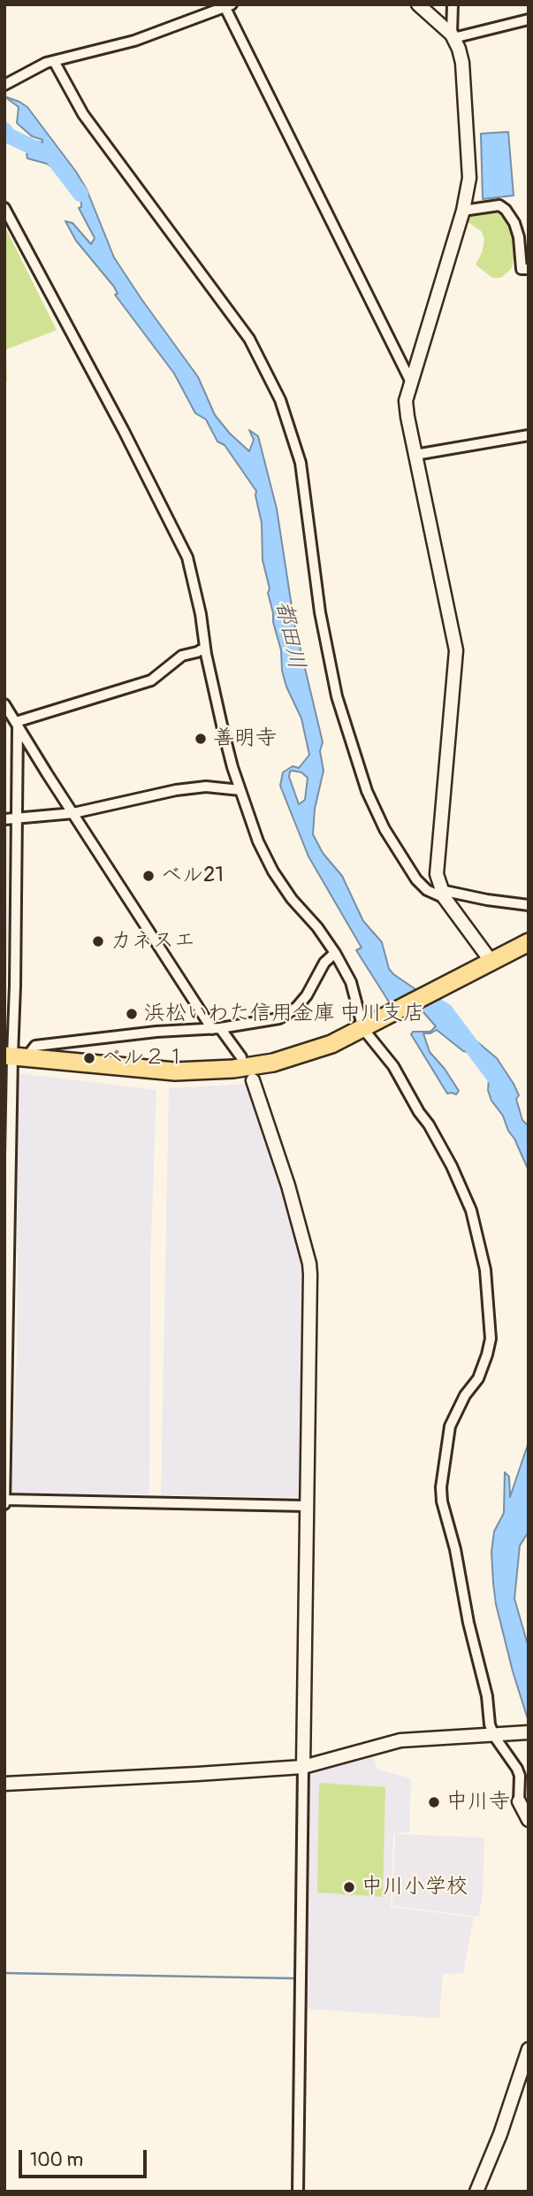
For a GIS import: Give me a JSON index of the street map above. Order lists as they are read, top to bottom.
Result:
{
  "water": ["都田川"],
  "places": [
    "善明寺",
    "ベル21",
    "カネスエ",
    "浜松いわた信用金庫 中川支店",
    "ベル２１",
    "中川寺",
    "中川小学校"
  ],
  "scale_bar": "100 m"
}
